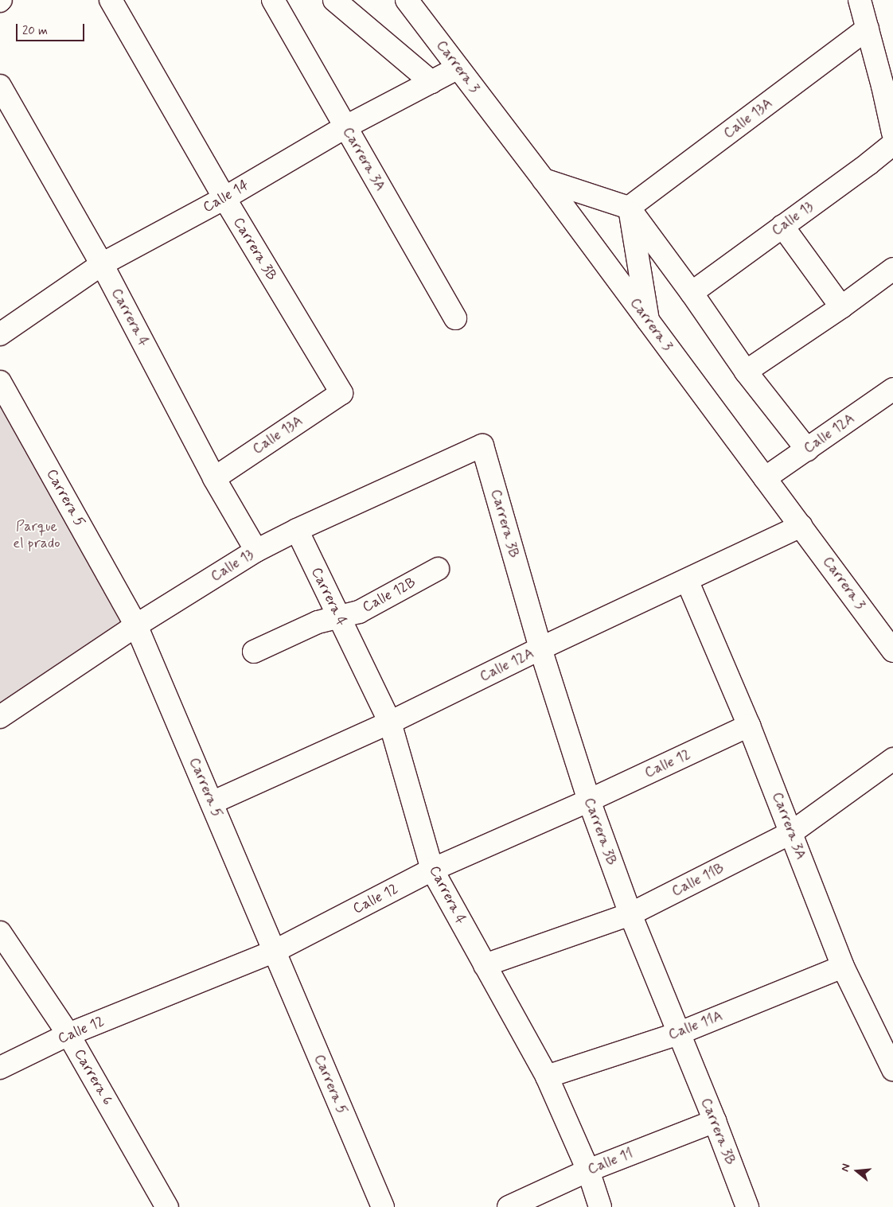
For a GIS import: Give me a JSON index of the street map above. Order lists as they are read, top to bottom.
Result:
{
  "streets": {
    "street": [
      "Carrera 3",
      "Calle 13A",
      "Carrera 3A",
      "Calle 14",
      "Calle 13",
      "Carrera 3B",
      "Carrera 4",
      "Calle 12A",
      "Carrera 5",
      "Calle 12B",
      "Calle 12",
      "Calle 11B",
      "Calle 11A",
      "Carrera 6",
      "Calle 11"
    ]
  },
  "crossings": [
    ["Carrera 3", "Calle 14"],
    ["Carrera 3", "Calle 12A"],
    ["Calle 13A", "Carrera 3B"],
    ["Calle 13A", "Carrera 4"],
    ["Carrera 3A", "Calle 14"],
    ["Carrera 3A", "Calle 12A"],
    ["Carrera 3A", "Calle 12"],
    ["Carrera 3A", "Calle 11B"],
    ["Carrera 3A", "Calle 11A"],
    ["Calle 14", "Carrera 3B"],
    ["Calle 14", "Carrera 4"],
    ["Calle 13", "Carrera 3B"],
    ["Calle 13", "Carrera 4"],
    ["Calle 13", "Carrera 5"],
    ["Carrera 3B", "Calle 12A"],
    ["Carrera 3B", "Calle 12"],
    ["Carrera 3B", "Calle 11B"],
    ["Carrera 3B", "Calle 11A"],
    ["Carrera 3B", "Calle 11"],
    ["Carrera 4", "Calle 12A"],
    ["Carrera 4", "Calle 12B"],
    ["Carrera 4", "Calle 12"],
    ["Carrera 4", "Calle 11B"],
    ["Carrera 4", "Calle 11A"],
    ["Carrera 4", "Calle 11"],
    ["Calle 12A", "Carrera 5"],
    ["Carrera 5", "Calle 12"],
    ["Calle 12", "Carrera 6"]
  ],
  "parks": ["Parque el prado"],
  "scale_bar": "20 m",
  "north": "left"
}
